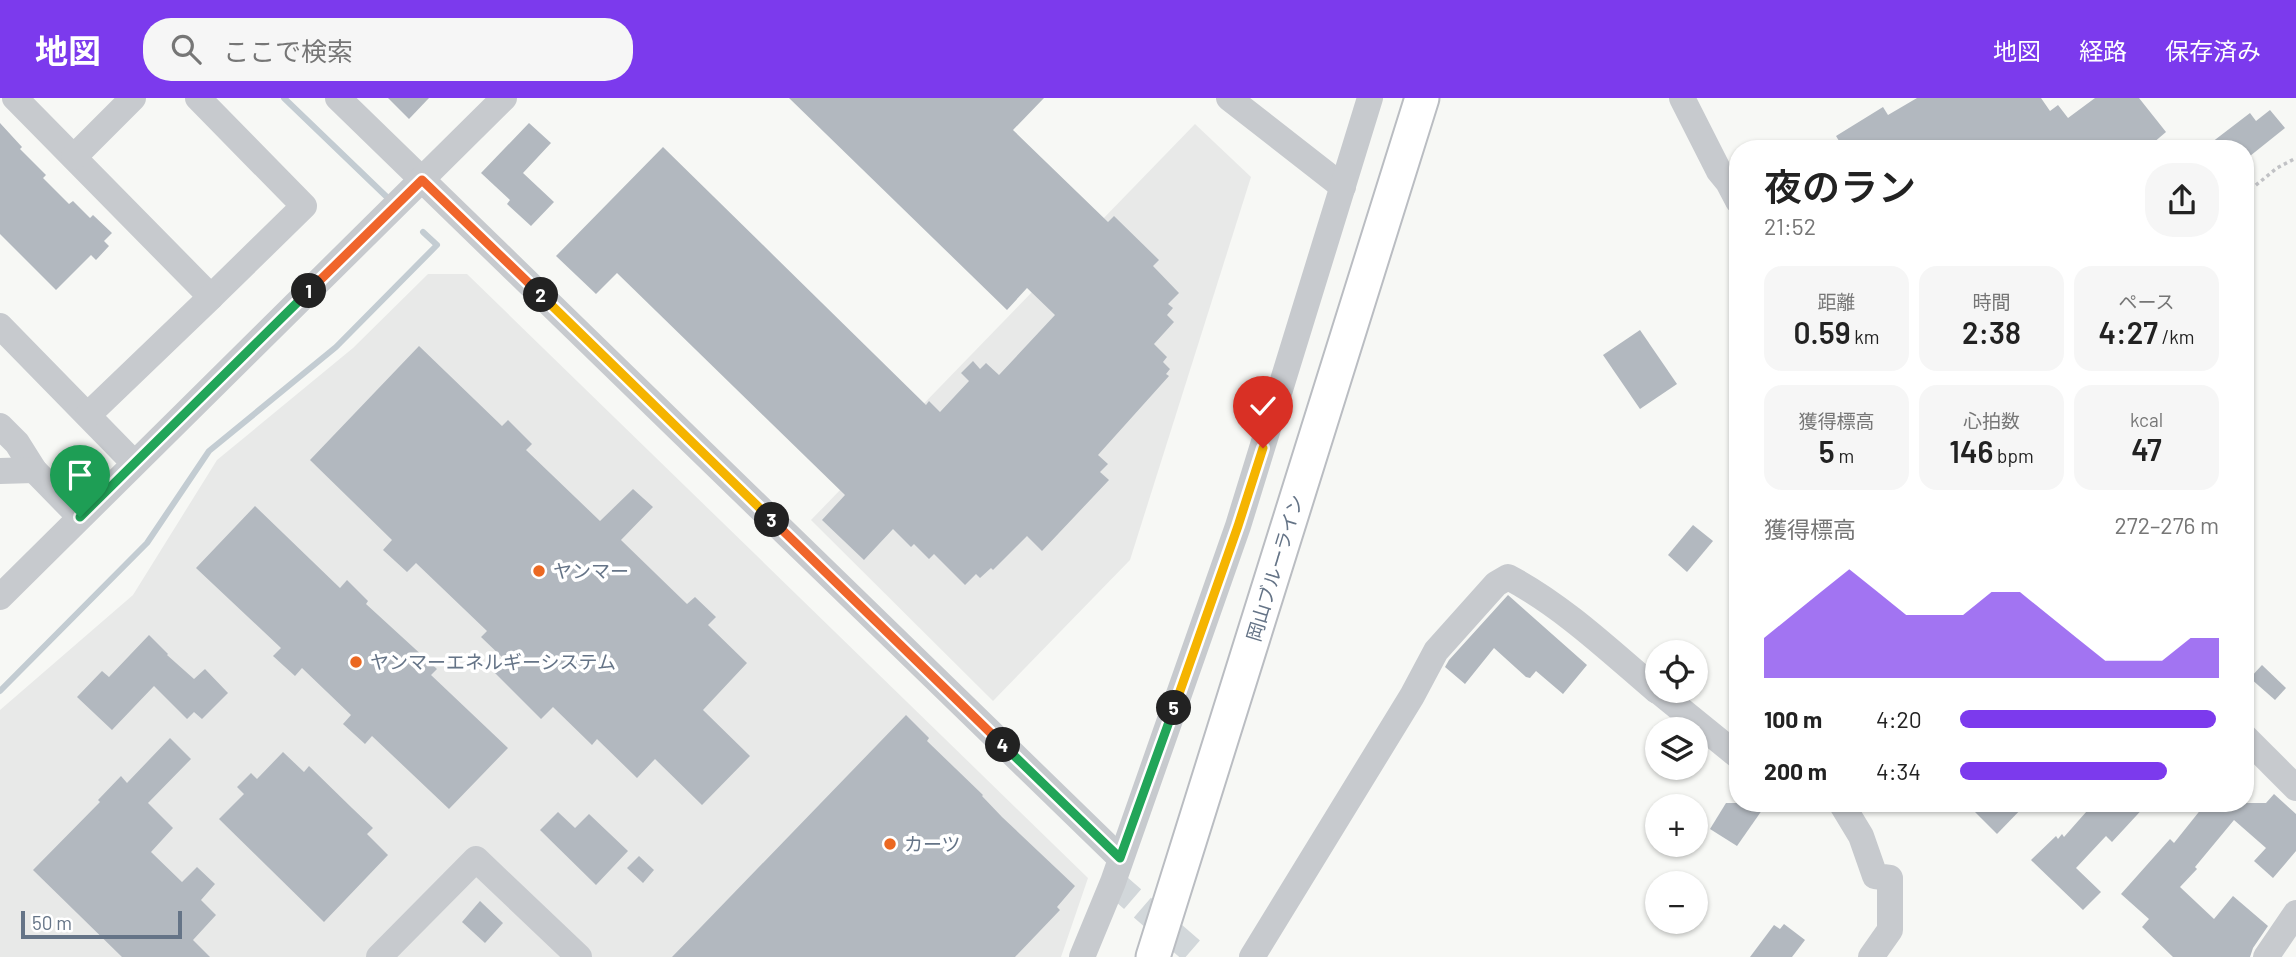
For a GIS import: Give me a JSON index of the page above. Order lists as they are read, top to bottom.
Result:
{
  "streets": {
    "main road": ["岡山ブルーライン"]
  },
  "places": ["ヤンマー", "ヤンマーエネルギーシステム", "カーツ"],
  "scale_bar": "50 m",
  "page": {
    "header": "地図",
    "search": "ここで検索",
    "nav": ["地図", "経路", "保存済み"],
    "heading": ["夜のラン", "21:52"],
    "stats": [
      ["距離", "0.59 km"],
      ["時間", "2:38"],
      ["ペース", "4:27 /km"],
      ["獲得標高", "5 m"],
      ["心拍数", "146 bpm"],
      ["kcal", "47"]
    ],
    "pins": [
      "1",
      "2",
      "3",
      "5",
      "4"
    ],
    "chart": ["獲得標高", "272–276 m"],
    "map_buttons": ["+", "−"],
    "list": [
      {
        "name": "100 m",
        "note": "4:20"
      },
      {
        "name": "200 m",
        "note": "4:34"
      }
    ],
    "scale": "50 m"
  }
}
